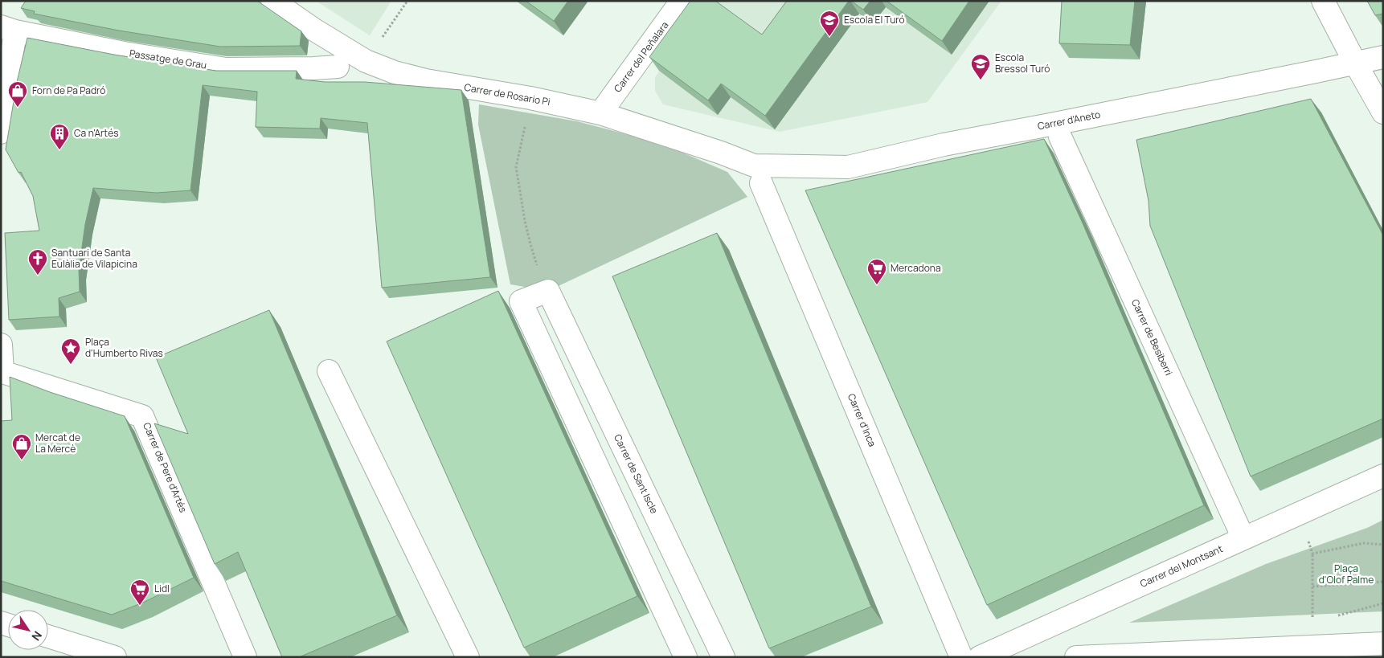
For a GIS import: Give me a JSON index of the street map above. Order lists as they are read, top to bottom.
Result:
{
  "streets": {
    "street": [
      "Carrer del Peñalara",
      "Passatge de Grau",
      "Carrer de Rosario Pi",
      "Carrer d'Aneto",
      "Carrer de Besiberri",
      "Carrer d'Inca",
      "Carrer de Pere d'Artés",
      "Carrer de Sant Iscle",
      "Carrer del Montsant"
    ]
  },
  "crossings": [
    ["Carrer del Peñalara", "Carrer de Rosario Pi"],
    ["Carrer de Rosario Pi", "Carrer d'Aneto"],
    ["Carrer de Rosario Pi", "Carrer d'Inca"],
    ["Carrer d'Aneto", "Carrer d'Inca"],
    ["Carrer de Besiberri", "Carrer del Montsant"]
  ],
  "parks": ["Plaça d'Olof Palme"],
  "places": {
    "school or university": ["Escola El Turó", "Escola Bressol Turó"],
    "shop": ["Forn de Pa Padró", "Mercat de La Mercè"],
    "building": ["Ca n'Artés"],
    "church": ["Santuari de Santa Eulàlia de Vilapicina"],
    "supermarket": ["Mercadona", "Lidl"],
    "place": ["Plaça d'Humberto Rivas"]
  },
  "north": "bottom right"
}
